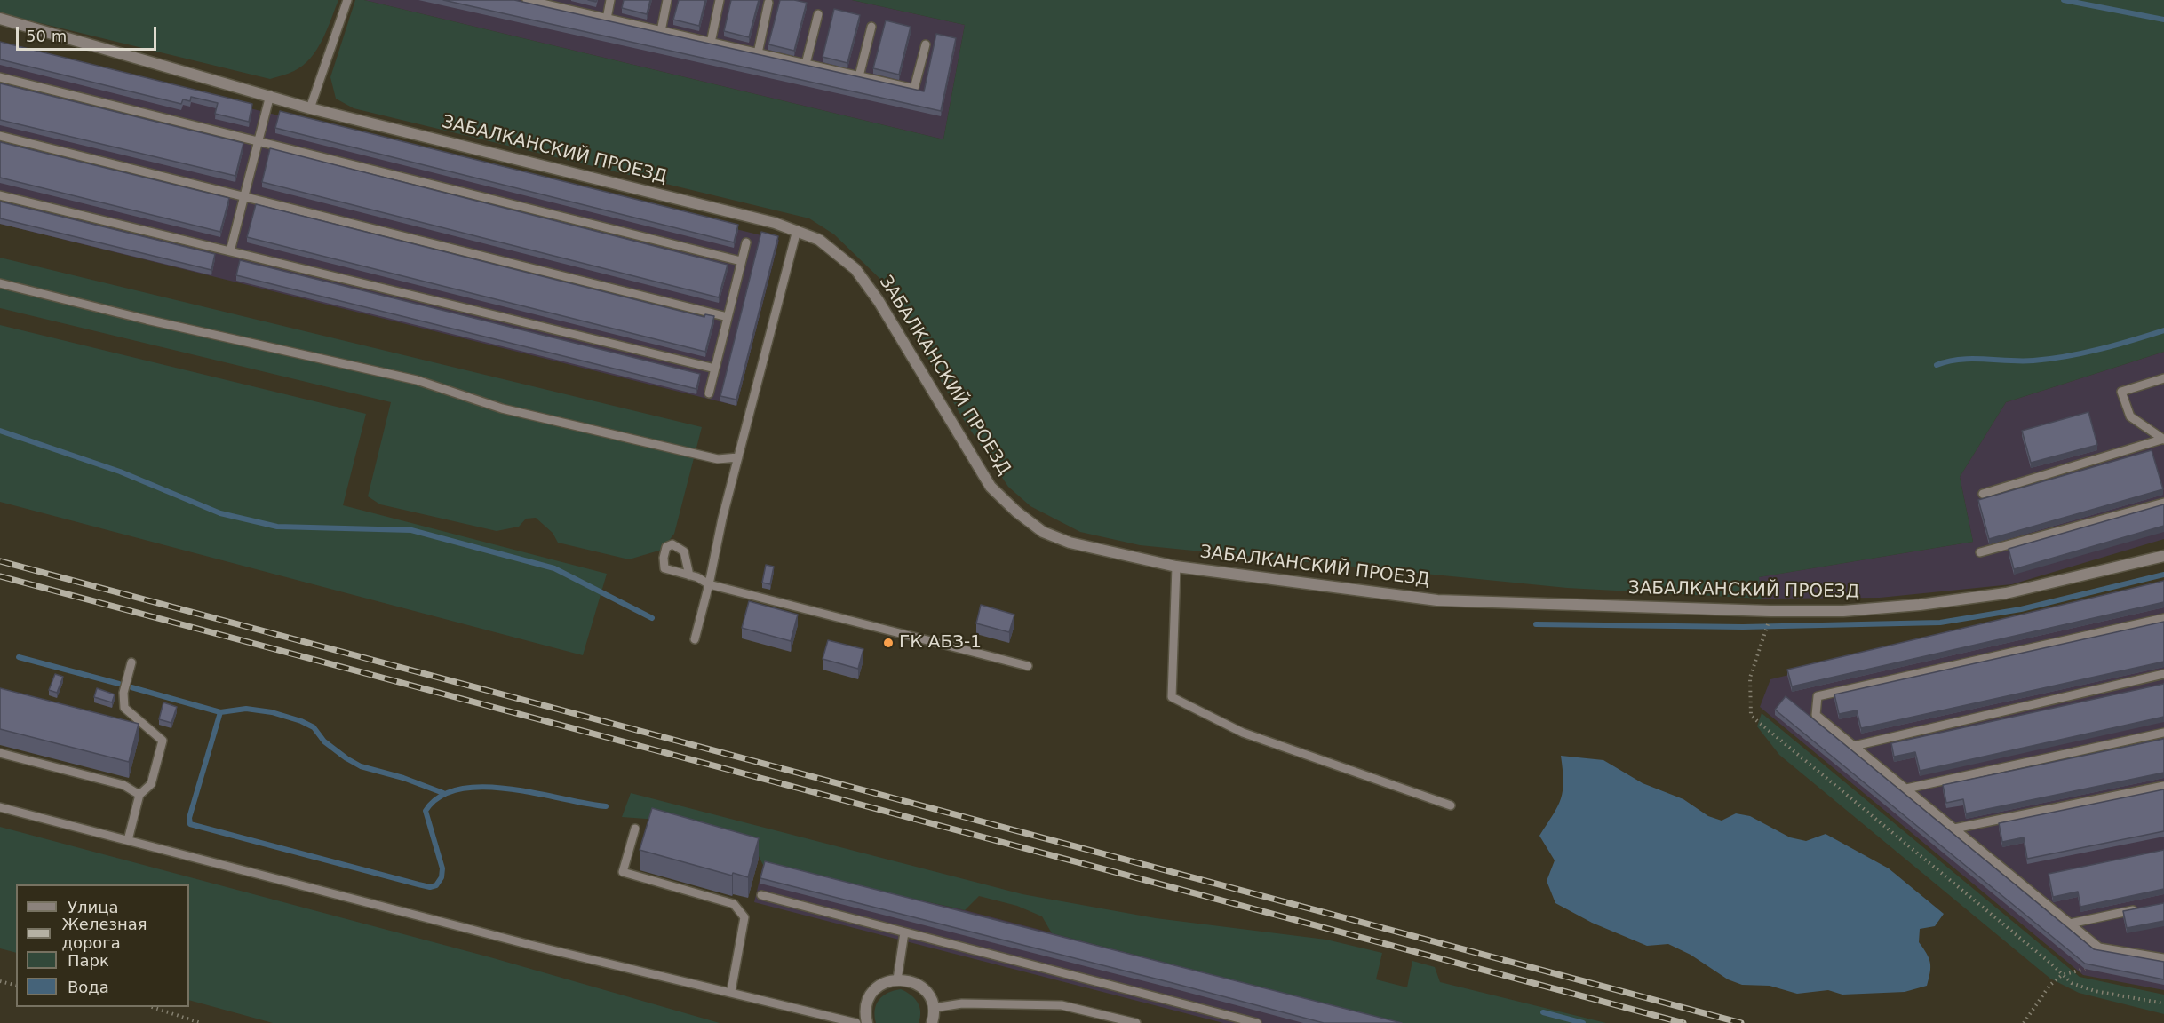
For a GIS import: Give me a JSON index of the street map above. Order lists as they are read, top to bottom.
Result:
{
  "streets": {
    "street": ["ЗАБАЛКАНСКИЙ ПРОЕЗД"]
  },
  "places": ["ГК АБЗ-1"],
  "legend": [
    "Улица",
    "Железная дорога",
    "Парк",
    "Вода"
  ],
  "scale_bar": "50 m"
}
